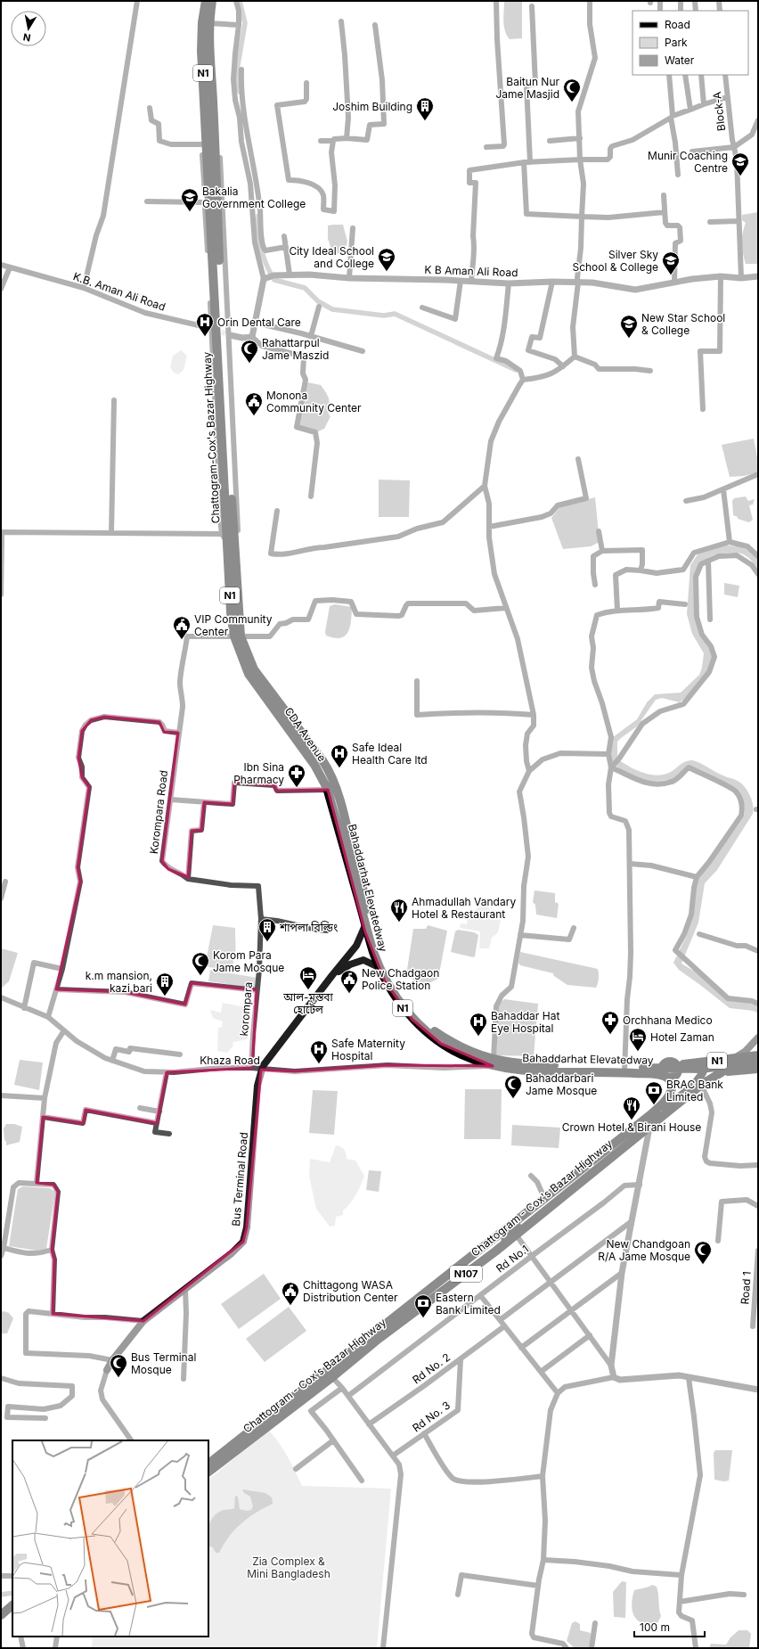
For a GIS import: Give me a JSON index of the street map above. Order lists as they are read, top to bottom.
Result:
{
  "streets": {
    "highway": [
      "N1",
      "Chattogram-Cox's Bazar Highway",
      "CDA Avenue",
      "Bahaddarhat Elevatedway",
      "Chattogram - Cox's Bazar Highway",
      "N107"
    ],
    "main road": ["Bus Terminal Road"],
    "street": [
      "Block-A",
      "K B Aman Ali Road",
      "K.B. Aman Ali Road",
      "Korompara Road",
      "korompara",
      "Khaza Road",
      "Rd No.1",
      "Road 1",
      "Rd No. 2",
      "Rd No. 3"
    ]
  },
  "crossings": [
    ["Block-A", "K B Aman Ali Road"],
    ["Chattogram-Cox's Bazar Highway", "CDA Avenue"],
    ["Chattogram-Cox's Bazar Highway", "Korompara Road"],
    ["Chattogram-Cox's Bazar Highway", "Bahaddarhat Elevatedway"],
    ["CDA Avenue", "Bahaddarhat Elevatedway"],
    ["CDA Avenue", "Khaza Road"],
    ["CDA Avenue", "Bus Terminal Road"],
    ["CDA Avenue", "Chattogram - Cox's Bazar Highway"],
    ["CDA Avenue", "N107"],
    ["Korompara Road", "korompara"],
    ["Bahaddarhat Elevatedway", "N107"],
    ["korompara", "Khaza Road"],
    ["Khaza Road", "Bus Terminal Road"],
    ["Chattogram - Cox's Bazar Highway", "N107"],
    ["Rd No. 2", "Rd No. 3"]
  ],
  "parks": ["Zia Complex & Mini Bangladesh"],
  "places": {
    "mosque": [
      "Baitun Nur Jame Masjid",
      "Rahattarpul Jame Maszid",
      "Korom Para Jame Mosque",
      "Bahaddarbari Jame Mosque",
      "New Chandgoan R/A Jame Mosque",
      "Bus Terminal Mosque"
    ],
    "building": ["Joshim Building", "শাপলা বিল্ডিং", "k.m mansion, kazi bari"],
    "school or university": [
      "Munir Coaching Centre",
      "Bakalia Government College",
      "City Ideal School and College",
      "Silver Sky School & College",
      "New Star School & College"
    ],
    "hospital": [
      "Orin Dental Care",
      "Safe Ideal Health Care ltd",
      "Bahaddar Hat Eye Hospital",
      "Safe Maternity Hospital"
    ],
    "public building": [
      "Monona Community Center",
      "VIP Community Center",
      "New Chadgaon Police Station",
      "Chittagong WASA Distribution Center"
    ],
    "pharmacy": ["Ibn Sina Pharmacy", "Orchhana Medico"],
    "restaurant": ["Ahmadullah Vandary Hotel & Restaurant", "Crown Hotel & Birani House"],
    "hotel": ["আল-মস্তবা হোটেল", "Hotel Zaman"],
    "bank": ["BRAC Bank Limited", "Eastern Bank Limited"]
  },
  "legend": ["Road", "Park", "Water"],
  "scale_bar": "100 m",
  "north": "bottom"
}
